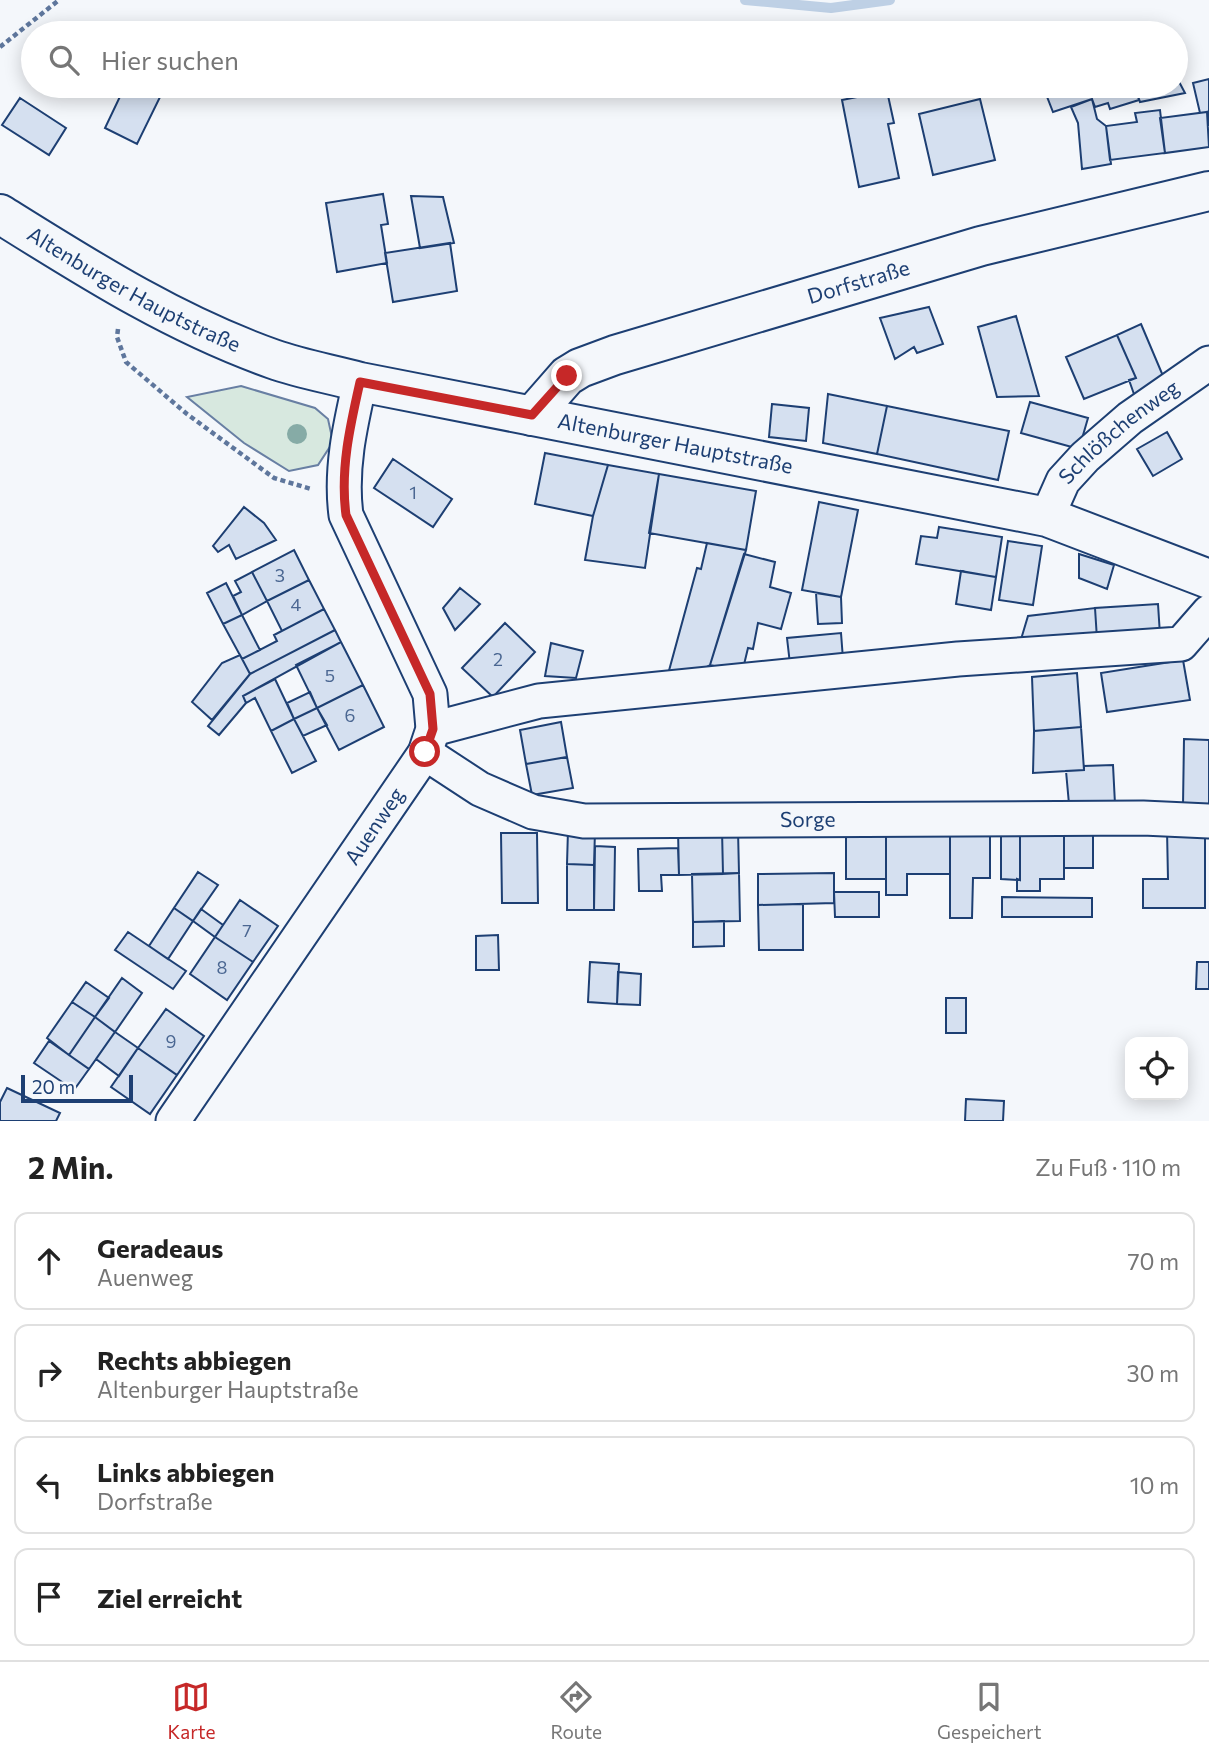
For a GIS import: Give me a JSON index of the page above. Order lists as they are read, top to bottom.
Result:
{
  "streets": {
    "main road": ["Dorfstraße", "Altenburger Hauptstraße"],
    "street": ["Schlößchenweg", "Sorge", "Auenweg"]
  },
  "crossings": [
    ["Dorfstraße", "Altenburger Hauptstraße"],
    ["Altenburger Hauptstraße", "Schlößchenweg"],
    ["Sorge", "Auenweg"]
  ],
  "house_numbers": [
    "1",
    "3",
    "4",
    "2",
    "5",
    "6",
    "7",
    "8",
    "9"
  ],
  "scale_bar": "20 m",
  "page": {
    "search": "Hier suchen",
    "scale": "20 m",
    "heading": ["2 Min.", "Zu Fuß · 110 m"],
    "list": [
      ["Geradeaus", "Auenweg", "70 m"],
      ["Rechts abbiegen", "Altenburger Hauptstraße", "30 m"],
      ["Links abbiegen", "Dorfstraße", "10 m"],
      "Ziel erreicht"
    ],
    "nav": ["Karte", "Route", "Gespeichert"]
  }
}
